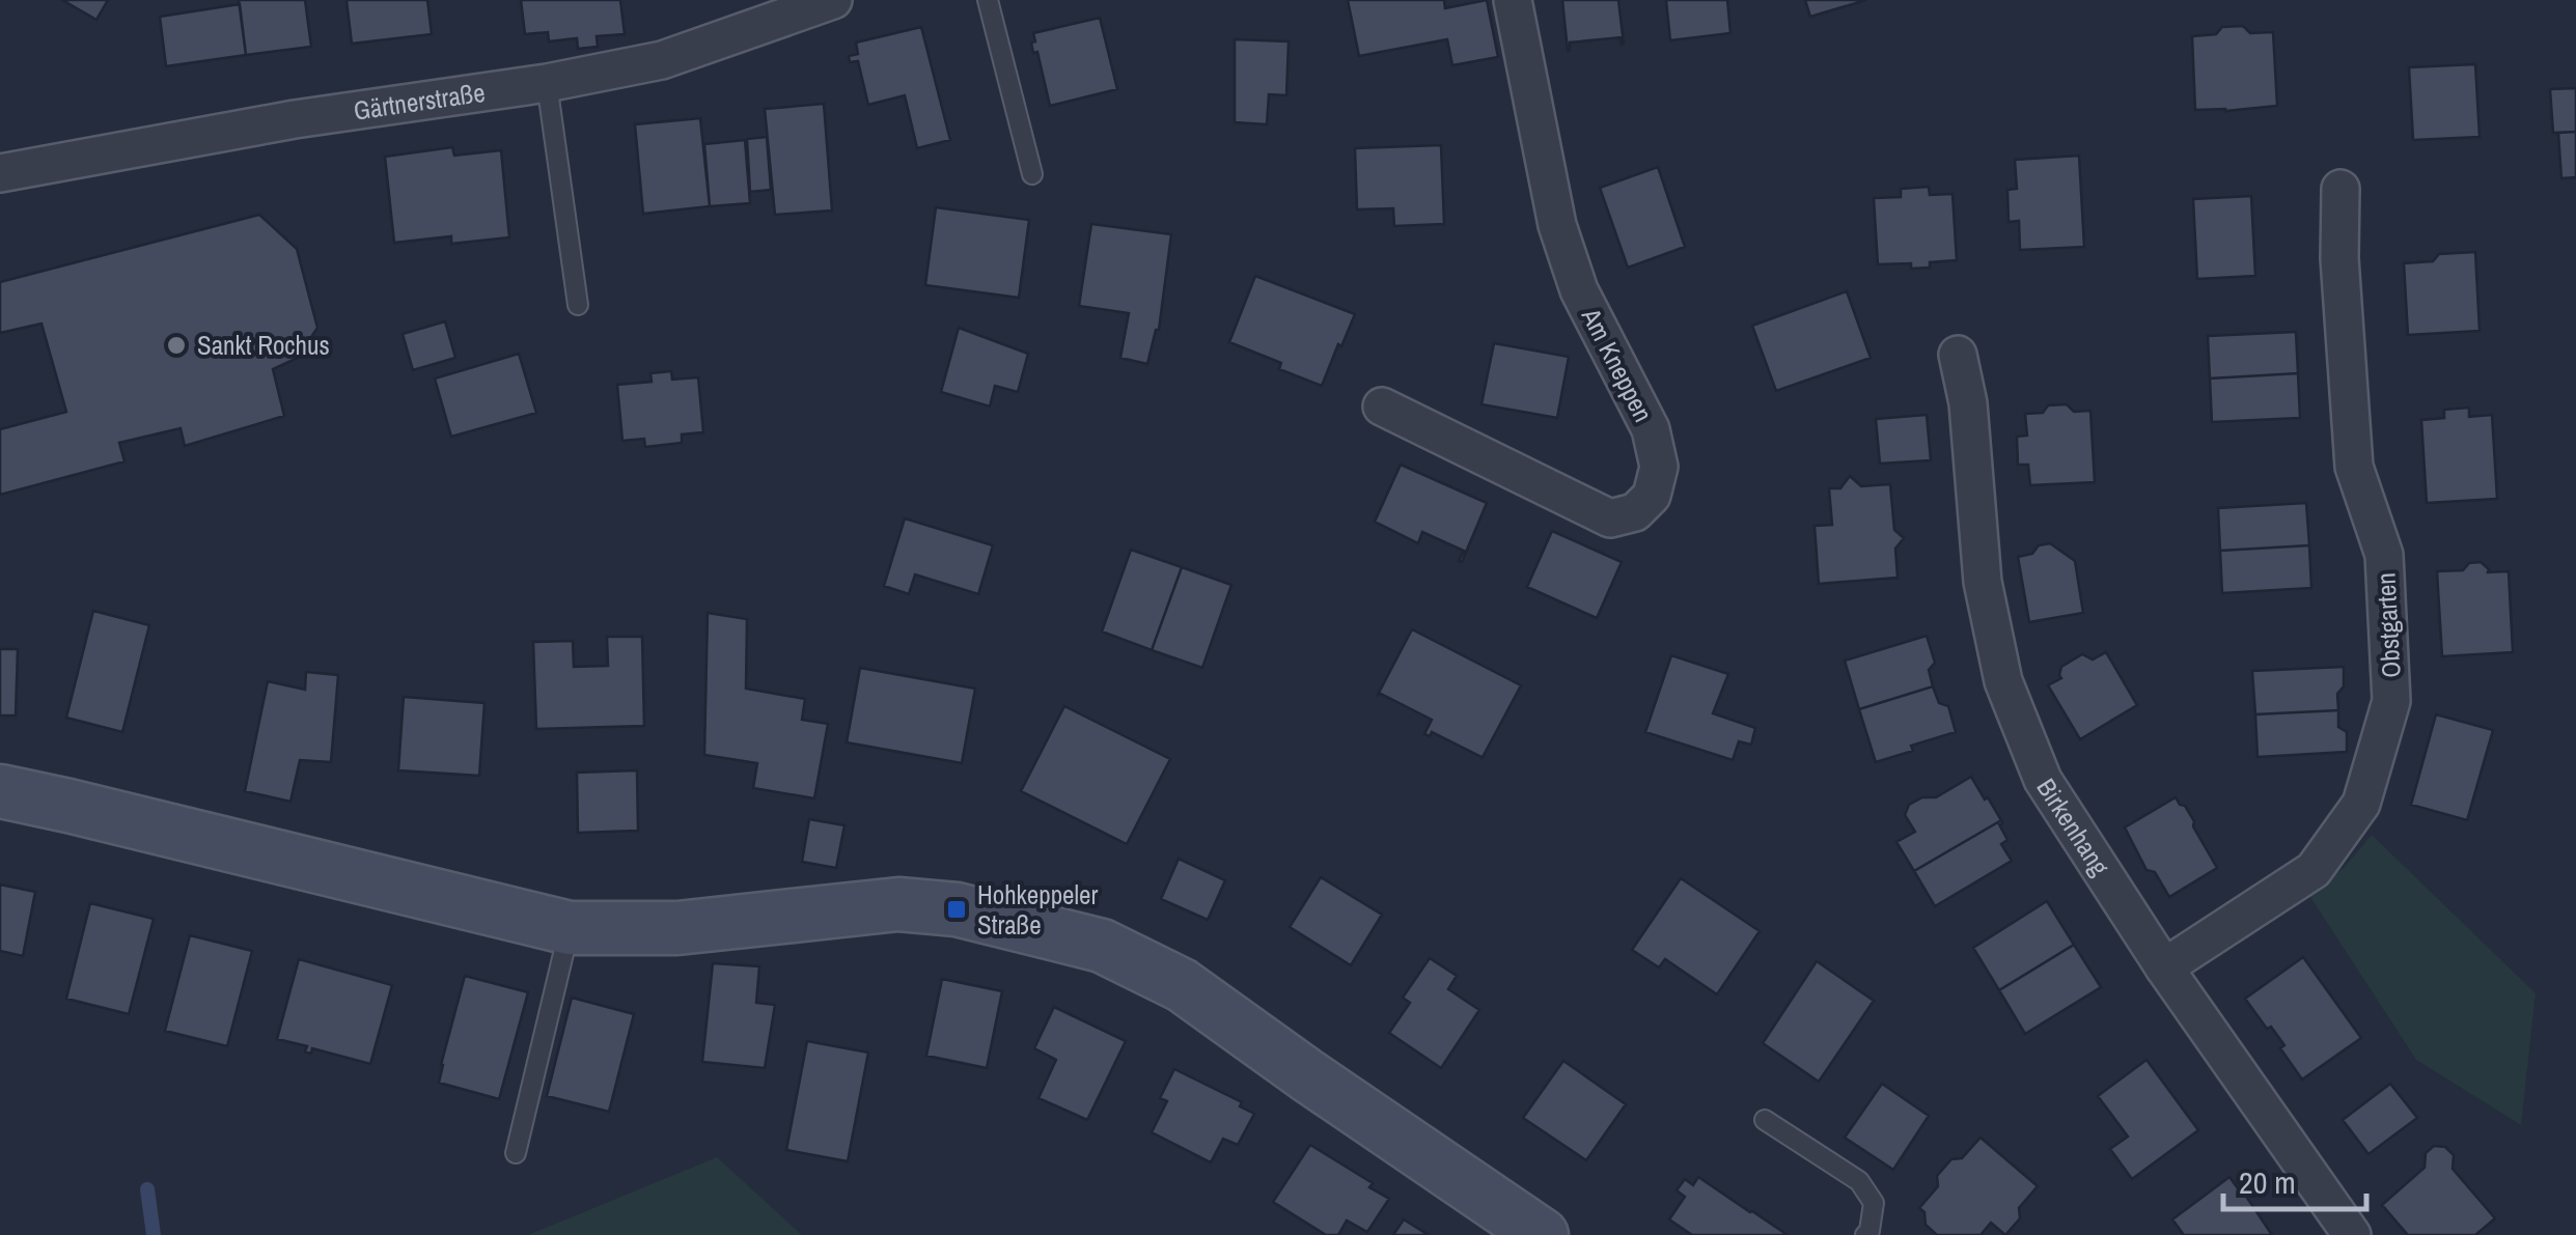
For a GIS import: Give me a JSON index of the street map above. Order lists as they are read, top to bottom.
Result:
{
  "streets": {
    "street": [
      "Gärtnerstraße",
      "Am Kneppen",
      "Obstgarten",
      "Birkenhang"
    ]
  },
  "crossings": [
    ["Obstgarten", "Birkenhang"]
  ],
  "places": {
    "other": ["Sankt Rochus"],
    "transit": ["Hohkeppeler Straße"]
  },
  "scale_bar": "20 m"
}
